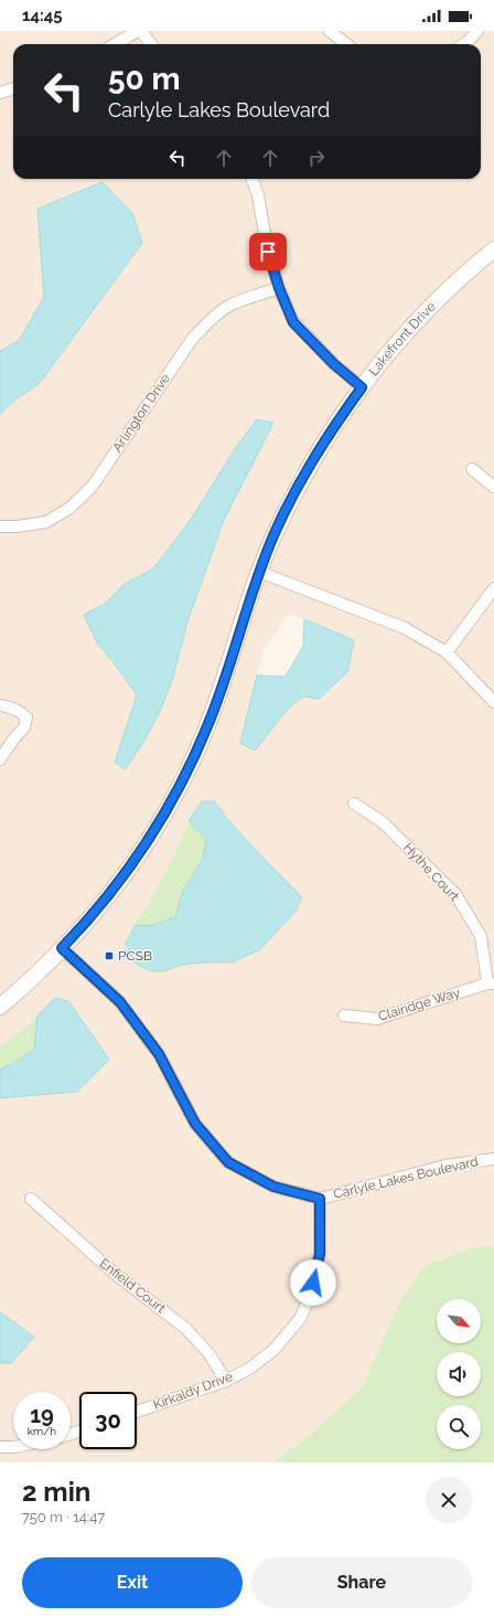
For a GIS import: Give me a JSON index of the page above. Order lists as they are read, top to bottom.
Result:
{
  "streets": {
    "street": [
      "Lakefront Drive",
      "Arlington Drive",
      "Hythe Court",
      "Clairidge Way",
      "Carlyle Lakes Boulevard",
      "Enfield Court",
      "Kirkaldy Drive"
    ]
  },
  "crossings": [
    ["Lakefront Drive", "Carlyle Lakes Boulevard"],
    ["Hythe Court", "Clairidge Way"],
    ["Carlyle Lakes Boulevard", "Kirkaldy Drive"],
    ["Enfield Court", "Kirkaldy Drive"]
  ],
  "places": {
    "transit": ["PCSB"]
  },
  "north": "bottom right",
  "page": {
    "status": "14:45",
    "turn": ["50 m", "Carlyle Lakes Boulevard"],
    "speed": "19 km/h",
    "limit": "30",
    "heading": ["2 min", "750 m · 14:47"],
    "buttons": ["Exit", "Share"]
  }
}
